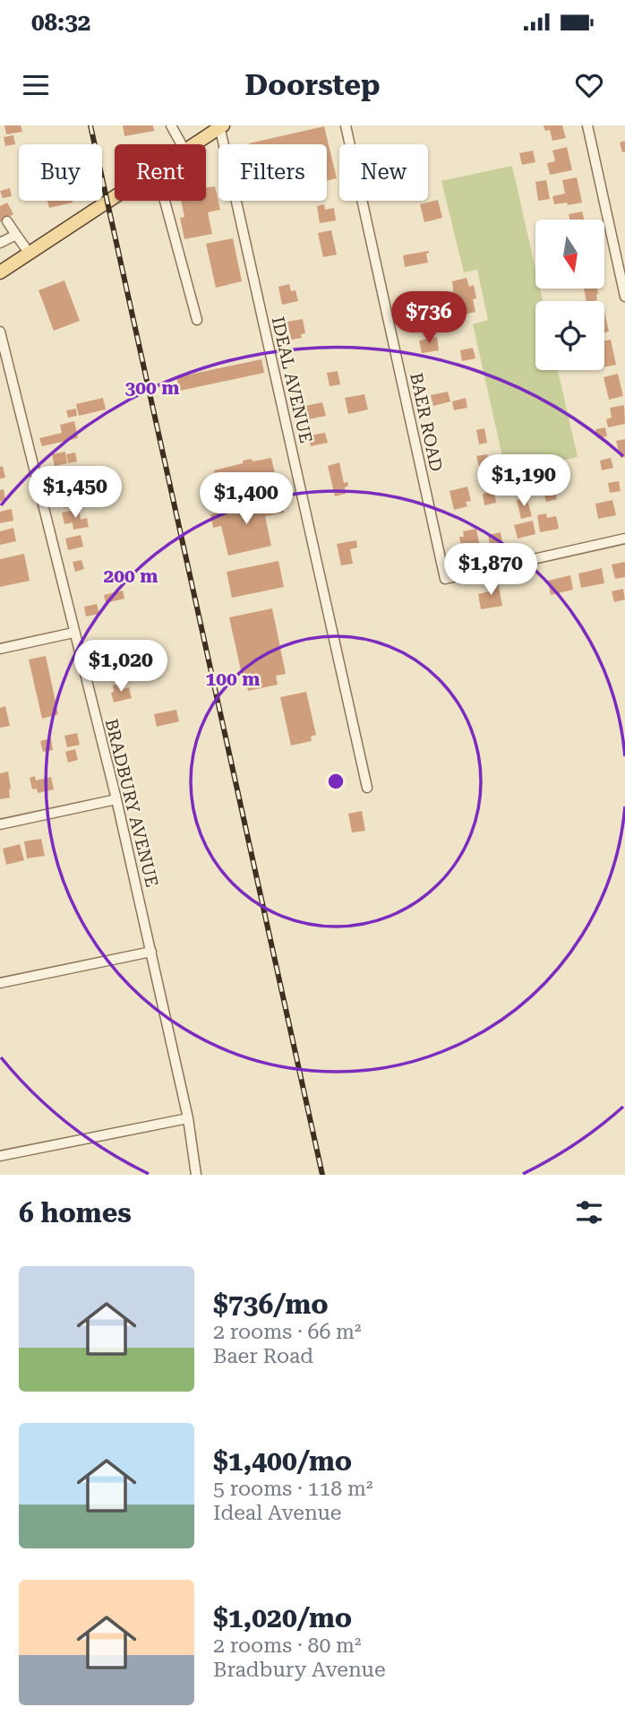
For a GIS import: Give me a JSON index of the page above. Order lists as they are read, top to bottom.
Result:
{
  "streets": {
    "street": ["IDEAL AVENUE", "BAER ROAD", "BRADBURY AVENUE"]
  },
  "north": "bottom",
  "page": {
    "status": "08:32",
    "header": "Doorstep",
    "chip": [
      "Buy",
      "Rent",
      "Filters",
      "New"
    ],
    "price": [
      "$736",
      "$1,190",
      "$1,450",
      "$1,400",
      "$1,870",
      "$1,020"
    ],
    "heading": "6 homes",
    "list": [
      {
        "name": "$736/mo",
        "note": "2 rooms · 66 m² · Baer Road"
      },
      {
        "name": "$1,400/mo",
        "note": "5 rooms · 118 m² · Ideal Avenue"
      },
      {
        "name": "$1,020/mo",
        "note": "2 rooms · 80 m² · Bradbury Avenue"
      }
    ]
  },
  "rings": ["300 m", "200 m", "100 m"]
}
